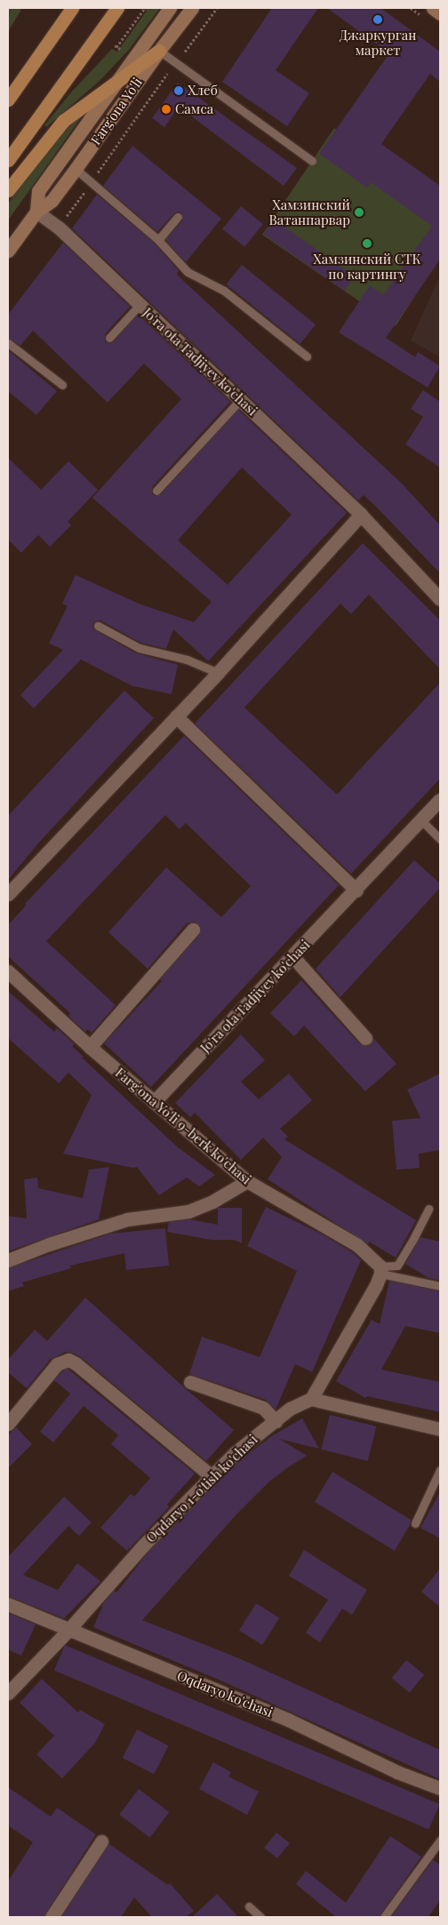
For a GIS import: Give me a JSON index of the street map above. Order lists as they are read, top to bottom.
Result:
{
  "streets": {
    "street": [
      "Farg'ona Yo'li",
      "Jo'ra ota Tadjiyev ko'chasi",
      "Farg'ona Yo'li 9-berk ko'chasi",
      "Oqdaryo 1-o'tish ko'chasi",
      "Oqdaryo ko'chasi"
    ]
  },
  "crossings": [
    ["Farg'ona Yo'li", "Jo'ra ota Tadjiyev ko'chasi"],
    ["Jo'ra ota Tadjiyev ko'chasi", "Farg'ona Yo'li 9-berk ko'chasi"],
    ["Oqdaryo 1-o'tish ko'chasi", "Oqdaryo ko'chasi"]
  ],
  "places": [
    "Джаркурган маркет",
    "Хлеб",
    "Самса",
    "Хамзинский Ватанпарвар",
    "Хамзинский СТК по картингу"
  ]
}
